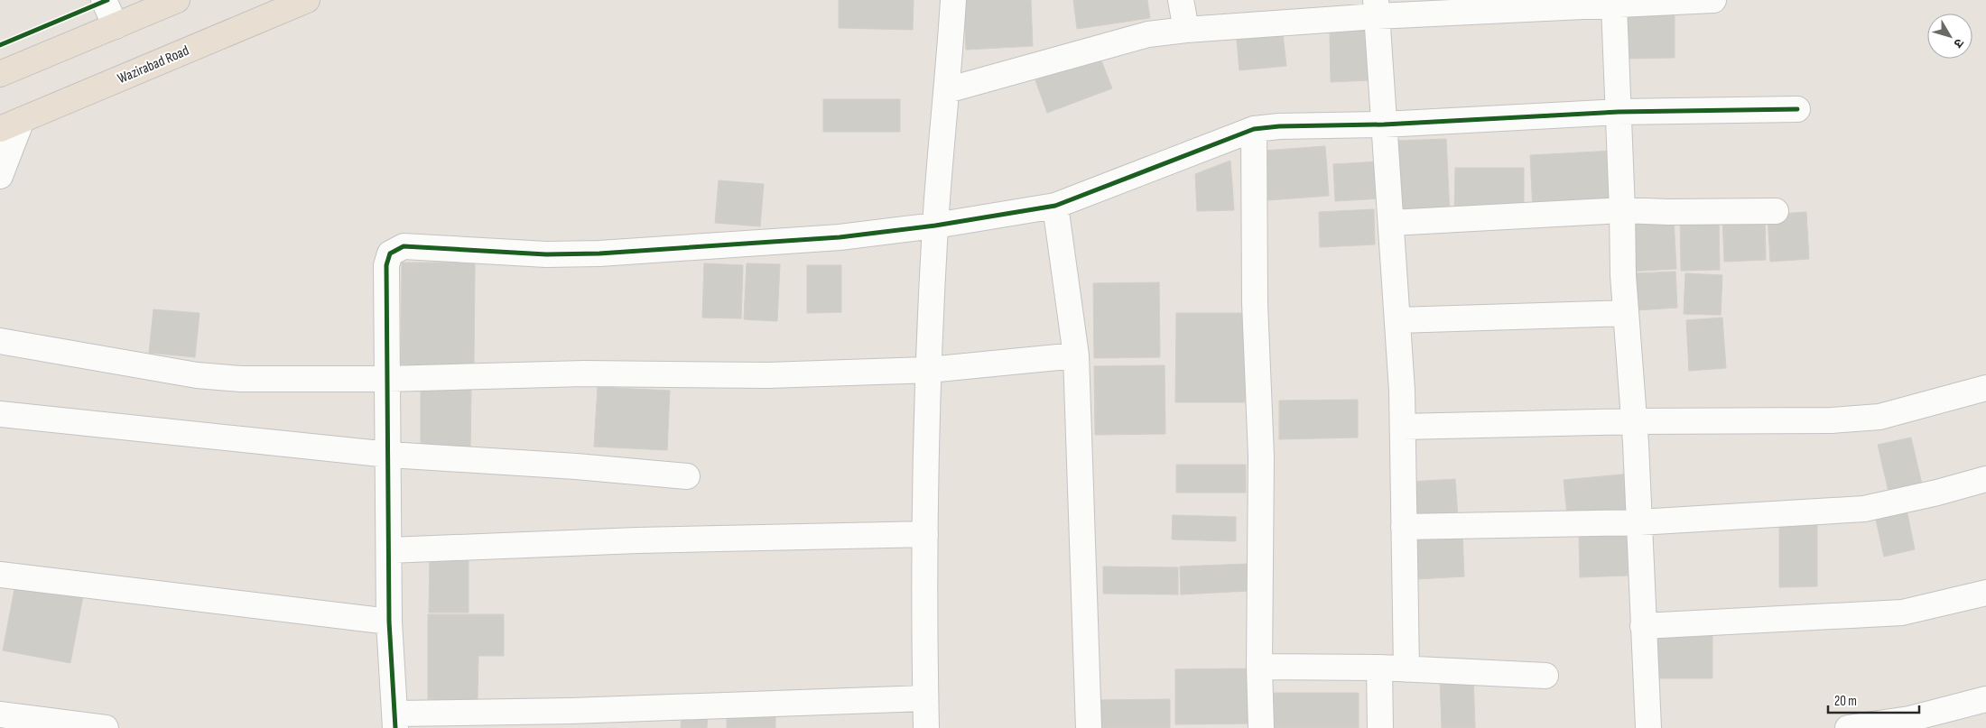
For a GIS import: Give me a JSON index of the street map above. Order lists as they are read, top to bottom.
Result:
{
  "streets": {
    "highway": ["Wazirabad Road"]
  },
  "scale_bar": "20 m",
  "north": "bottom right"
}
